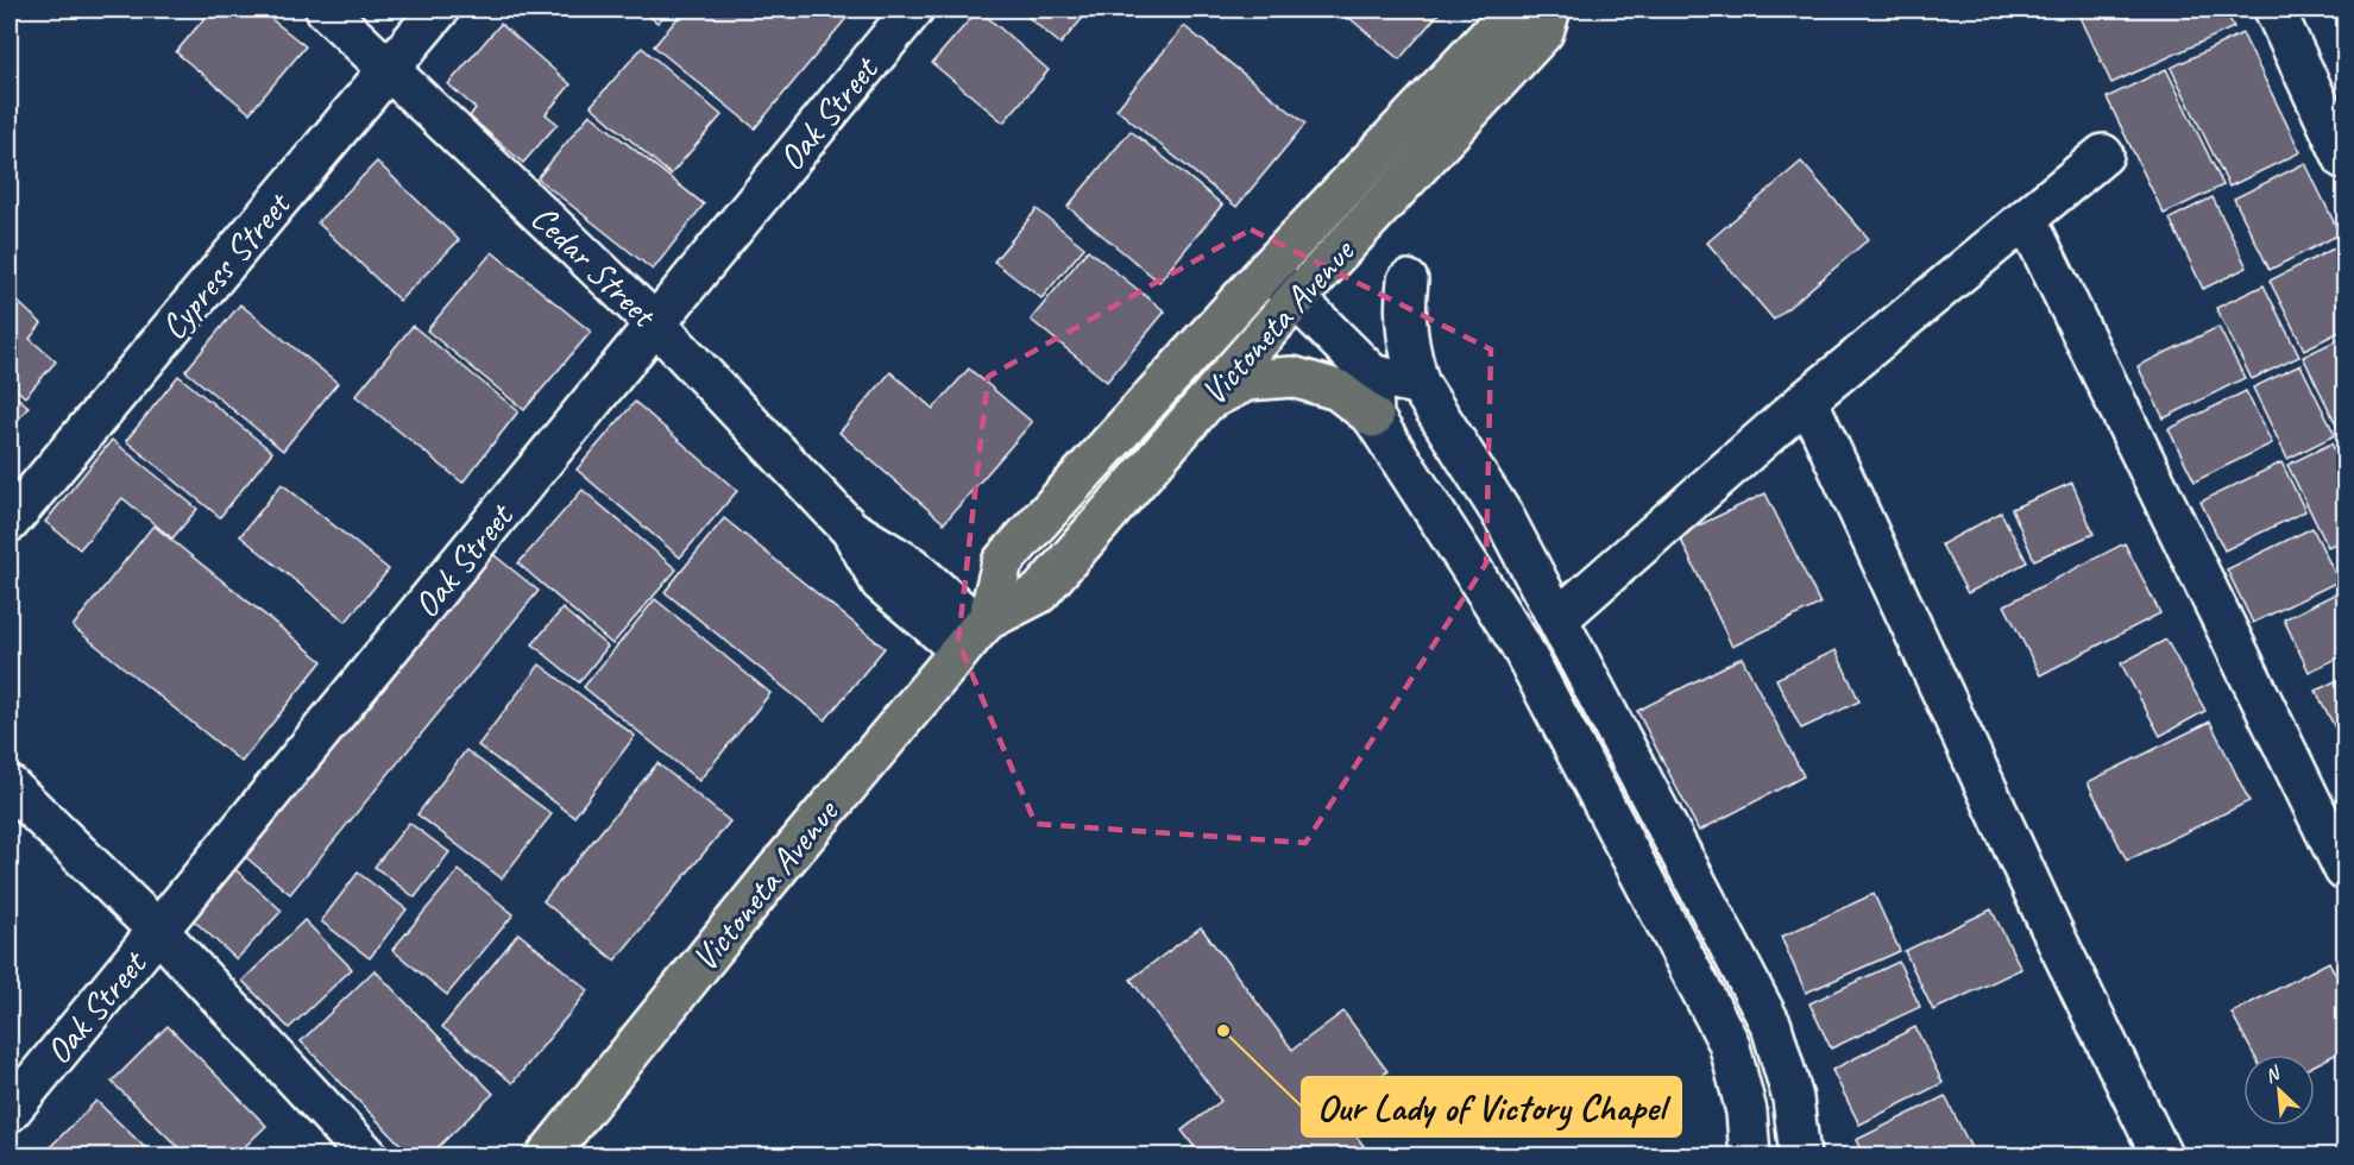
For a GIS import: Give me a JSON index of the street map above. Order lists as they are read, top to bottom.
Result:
{
  "streets": {
    "main road": ["Victoneta Avenue"],
    "street": ["Oak Street", "Cedar Street", "Cypress Street"]
  },
  "crossings": [
    ["Oak Street", "Cedar Street"],
    ["Cedar Street", "Cypress Street"],
    ["Cedar Street", "Victoneta Avenue"]
  ],
  "places": ["Our Lady of Victory Chapel"],
  "north": "top left"
}
